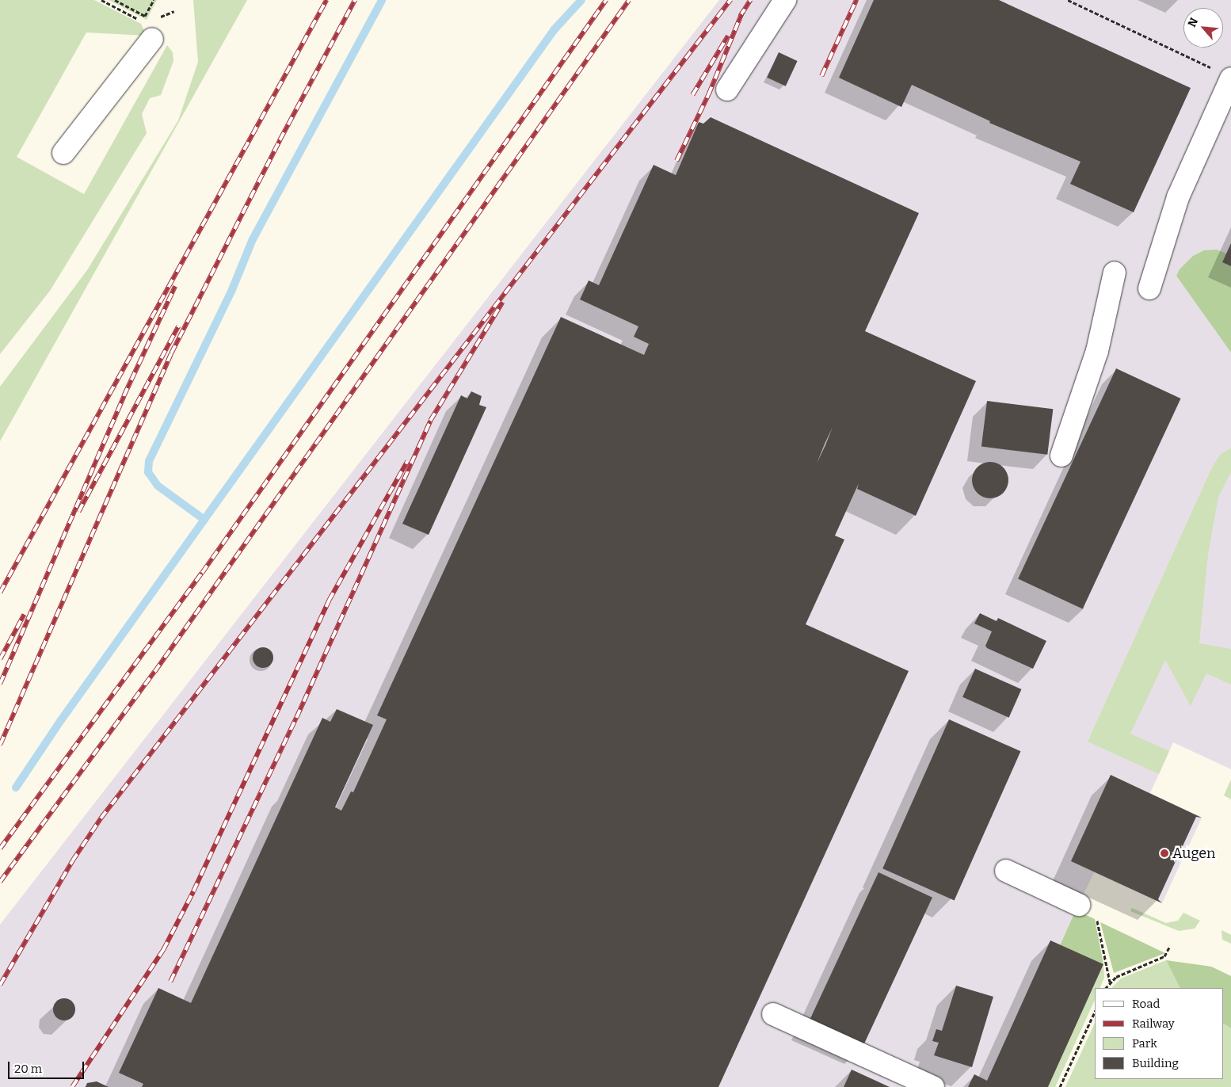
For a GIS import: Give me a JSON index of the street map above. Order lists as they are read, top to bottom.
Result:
{
  "places": ["Augen"],
  "legend": [
    "Road",
    "Railway",
    "Park",
    "Building"
  ],
  "scale_bar": "20 m",
  "north": "top left"
}
